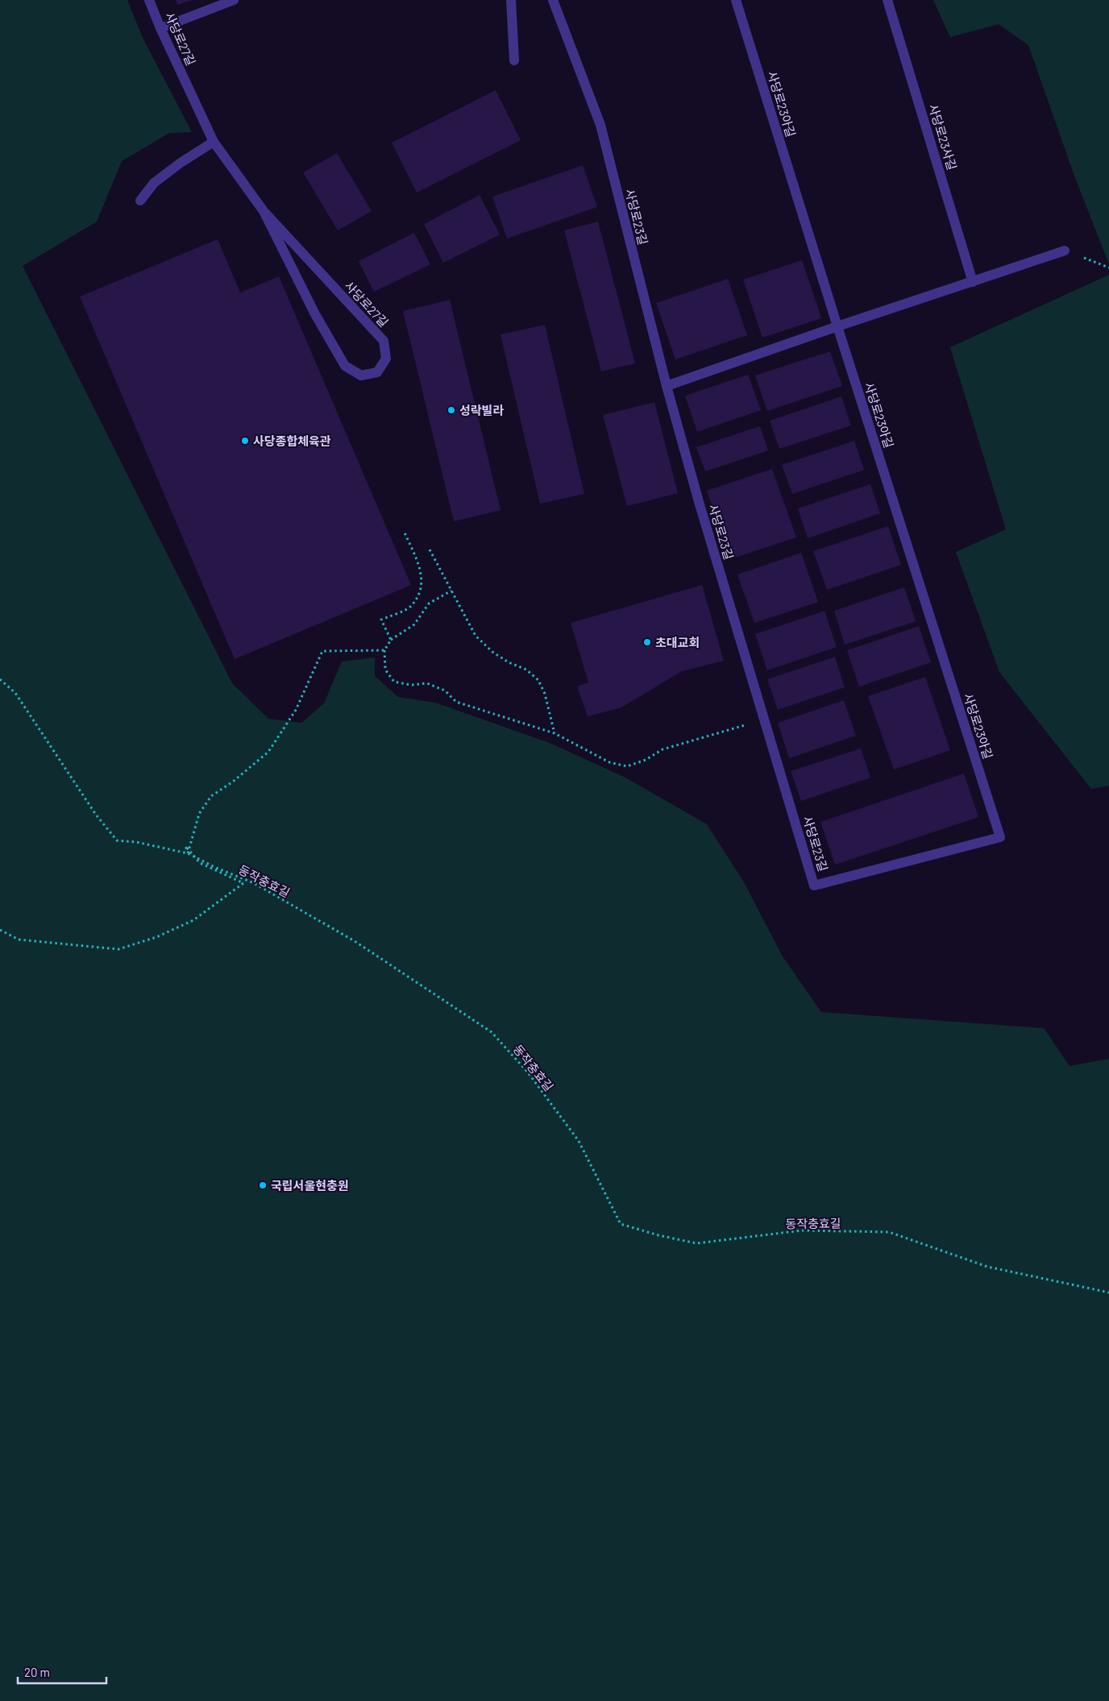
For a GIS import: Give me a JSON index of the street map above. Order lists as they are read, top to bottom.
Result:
{
  "streets": {
    "street": [
      "사당로27길",
      "사당로23아길",
      "사당로23사길",
      "사당로23길"
    ],
    "path": ["동작충효길"]
  },
  "crossings": [
    ["사당로23아길", "사당로23길"]
  ],
  "places": [
    "성락빌라",
    "사당종합체육관",
    "초대교회",
    "국립서울현충원"
  ],
  "scale_bar": "20 m"
}
